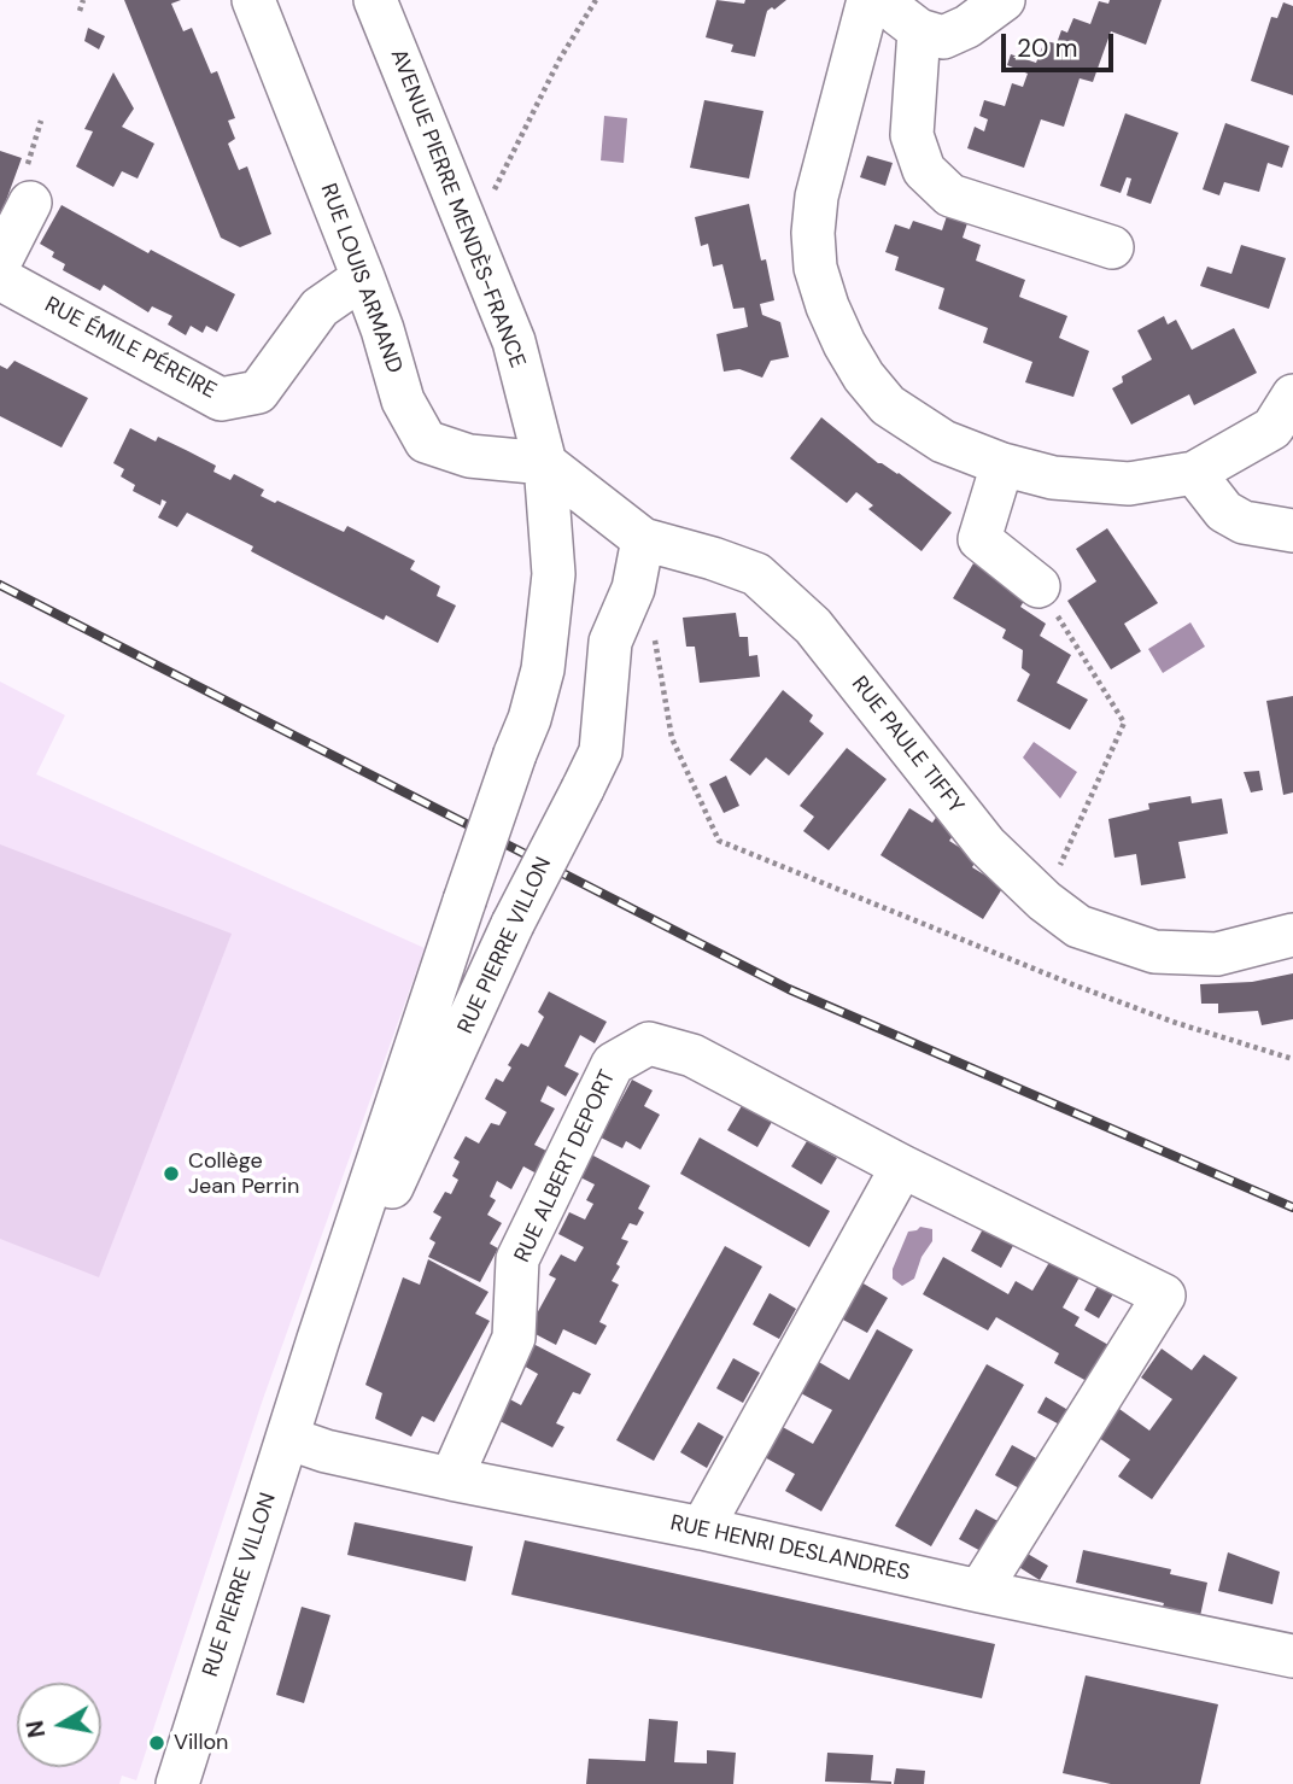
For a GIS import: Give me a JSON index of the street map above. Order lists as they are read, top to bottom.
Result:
{
  "streets": {
    "street": [
      "AVENUE PIERRE MENDÈS-FRANCE",
      "RUE LOUIS ARMAND",
      "RUE ÉMILE PÉREIRE",
      "RUE PAULE TIFFY",
      "RUE PIERRE VILLON",
      "RUE ALBERT DEPORT",
      "RUE HENRI DESLANDRES"
    ]
  },
  "crossings": [
    ["AVENUE PIERRE MENDÈS-FRANCE", "RUE LOUIS ARMAND"],
    ["AVENUE PIERRE MENDÈS-FRANCE", "RUE PAULE TIFFY"],
    ["AVENUE PIERRE MENDÈS-FRANCE", "RUE PIERRE VILLON"],
    ["RUE LOUIS ARMAND", "RUE ÉMILE PÉREIRE"],
    ["RUE LOUIS ARMAND", "RUE PAULE TIFFY"],
    ["RUE PAULE TIFFY", "RUE PIERRE VILLON"],
    ["RUE PIERRE VILLON", "RUE HENRI DESLANDRES"],
    ["RUE ALBERT DEPORT", "RUE HENRI DESLANDRES"]
  ],
  "places": ["Collège Jean Perrin", "Villon"],
  "scale_bar": "20 m",
  "north": "left"
}
